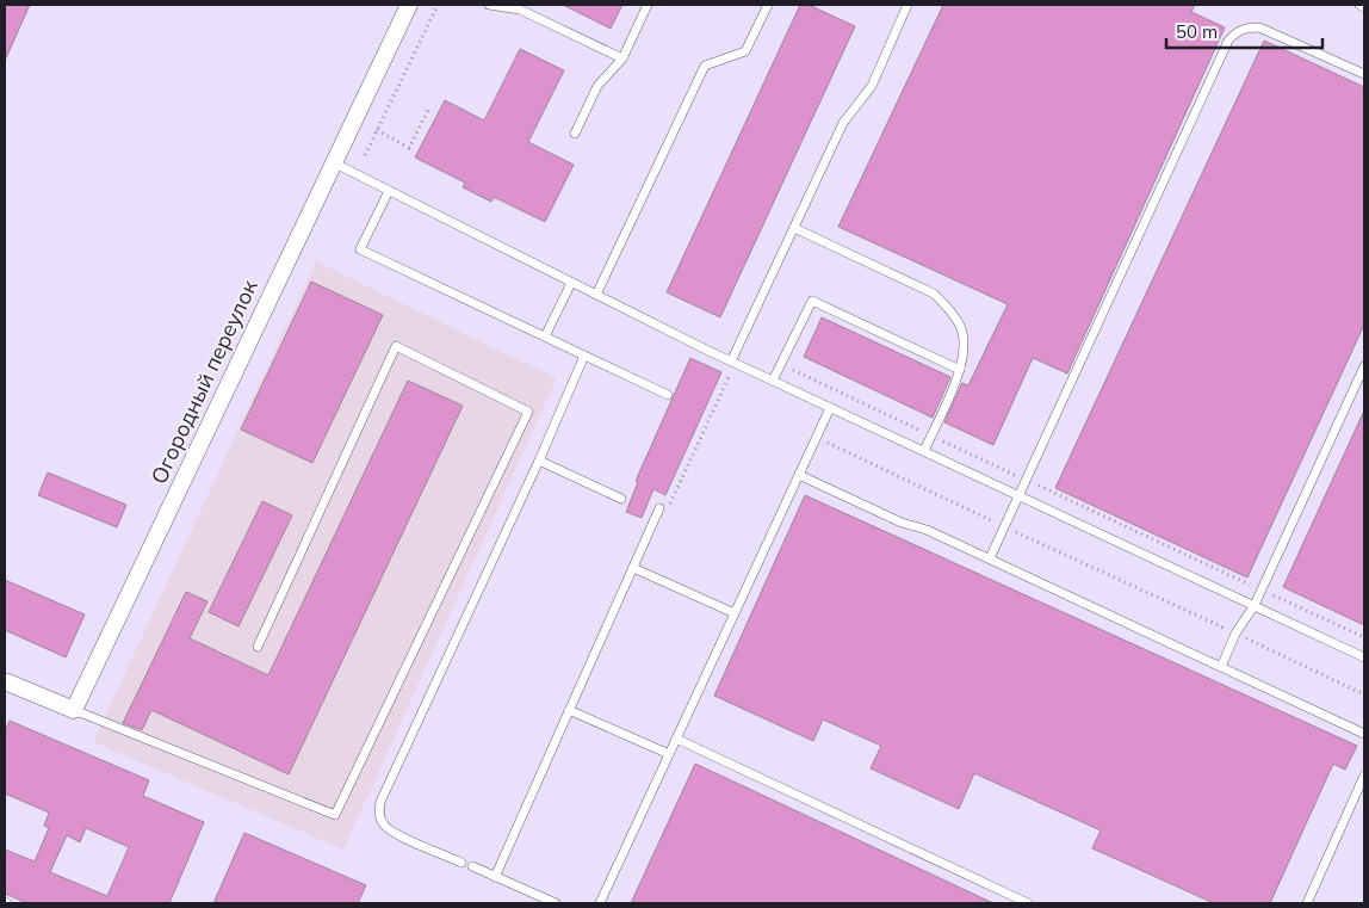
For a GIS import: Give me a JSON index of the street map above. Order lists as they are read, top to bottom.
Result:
{
  "streets": {
    "street": ["Огородный переулок"]
  },
  "scale_bar": "50 m"
}
